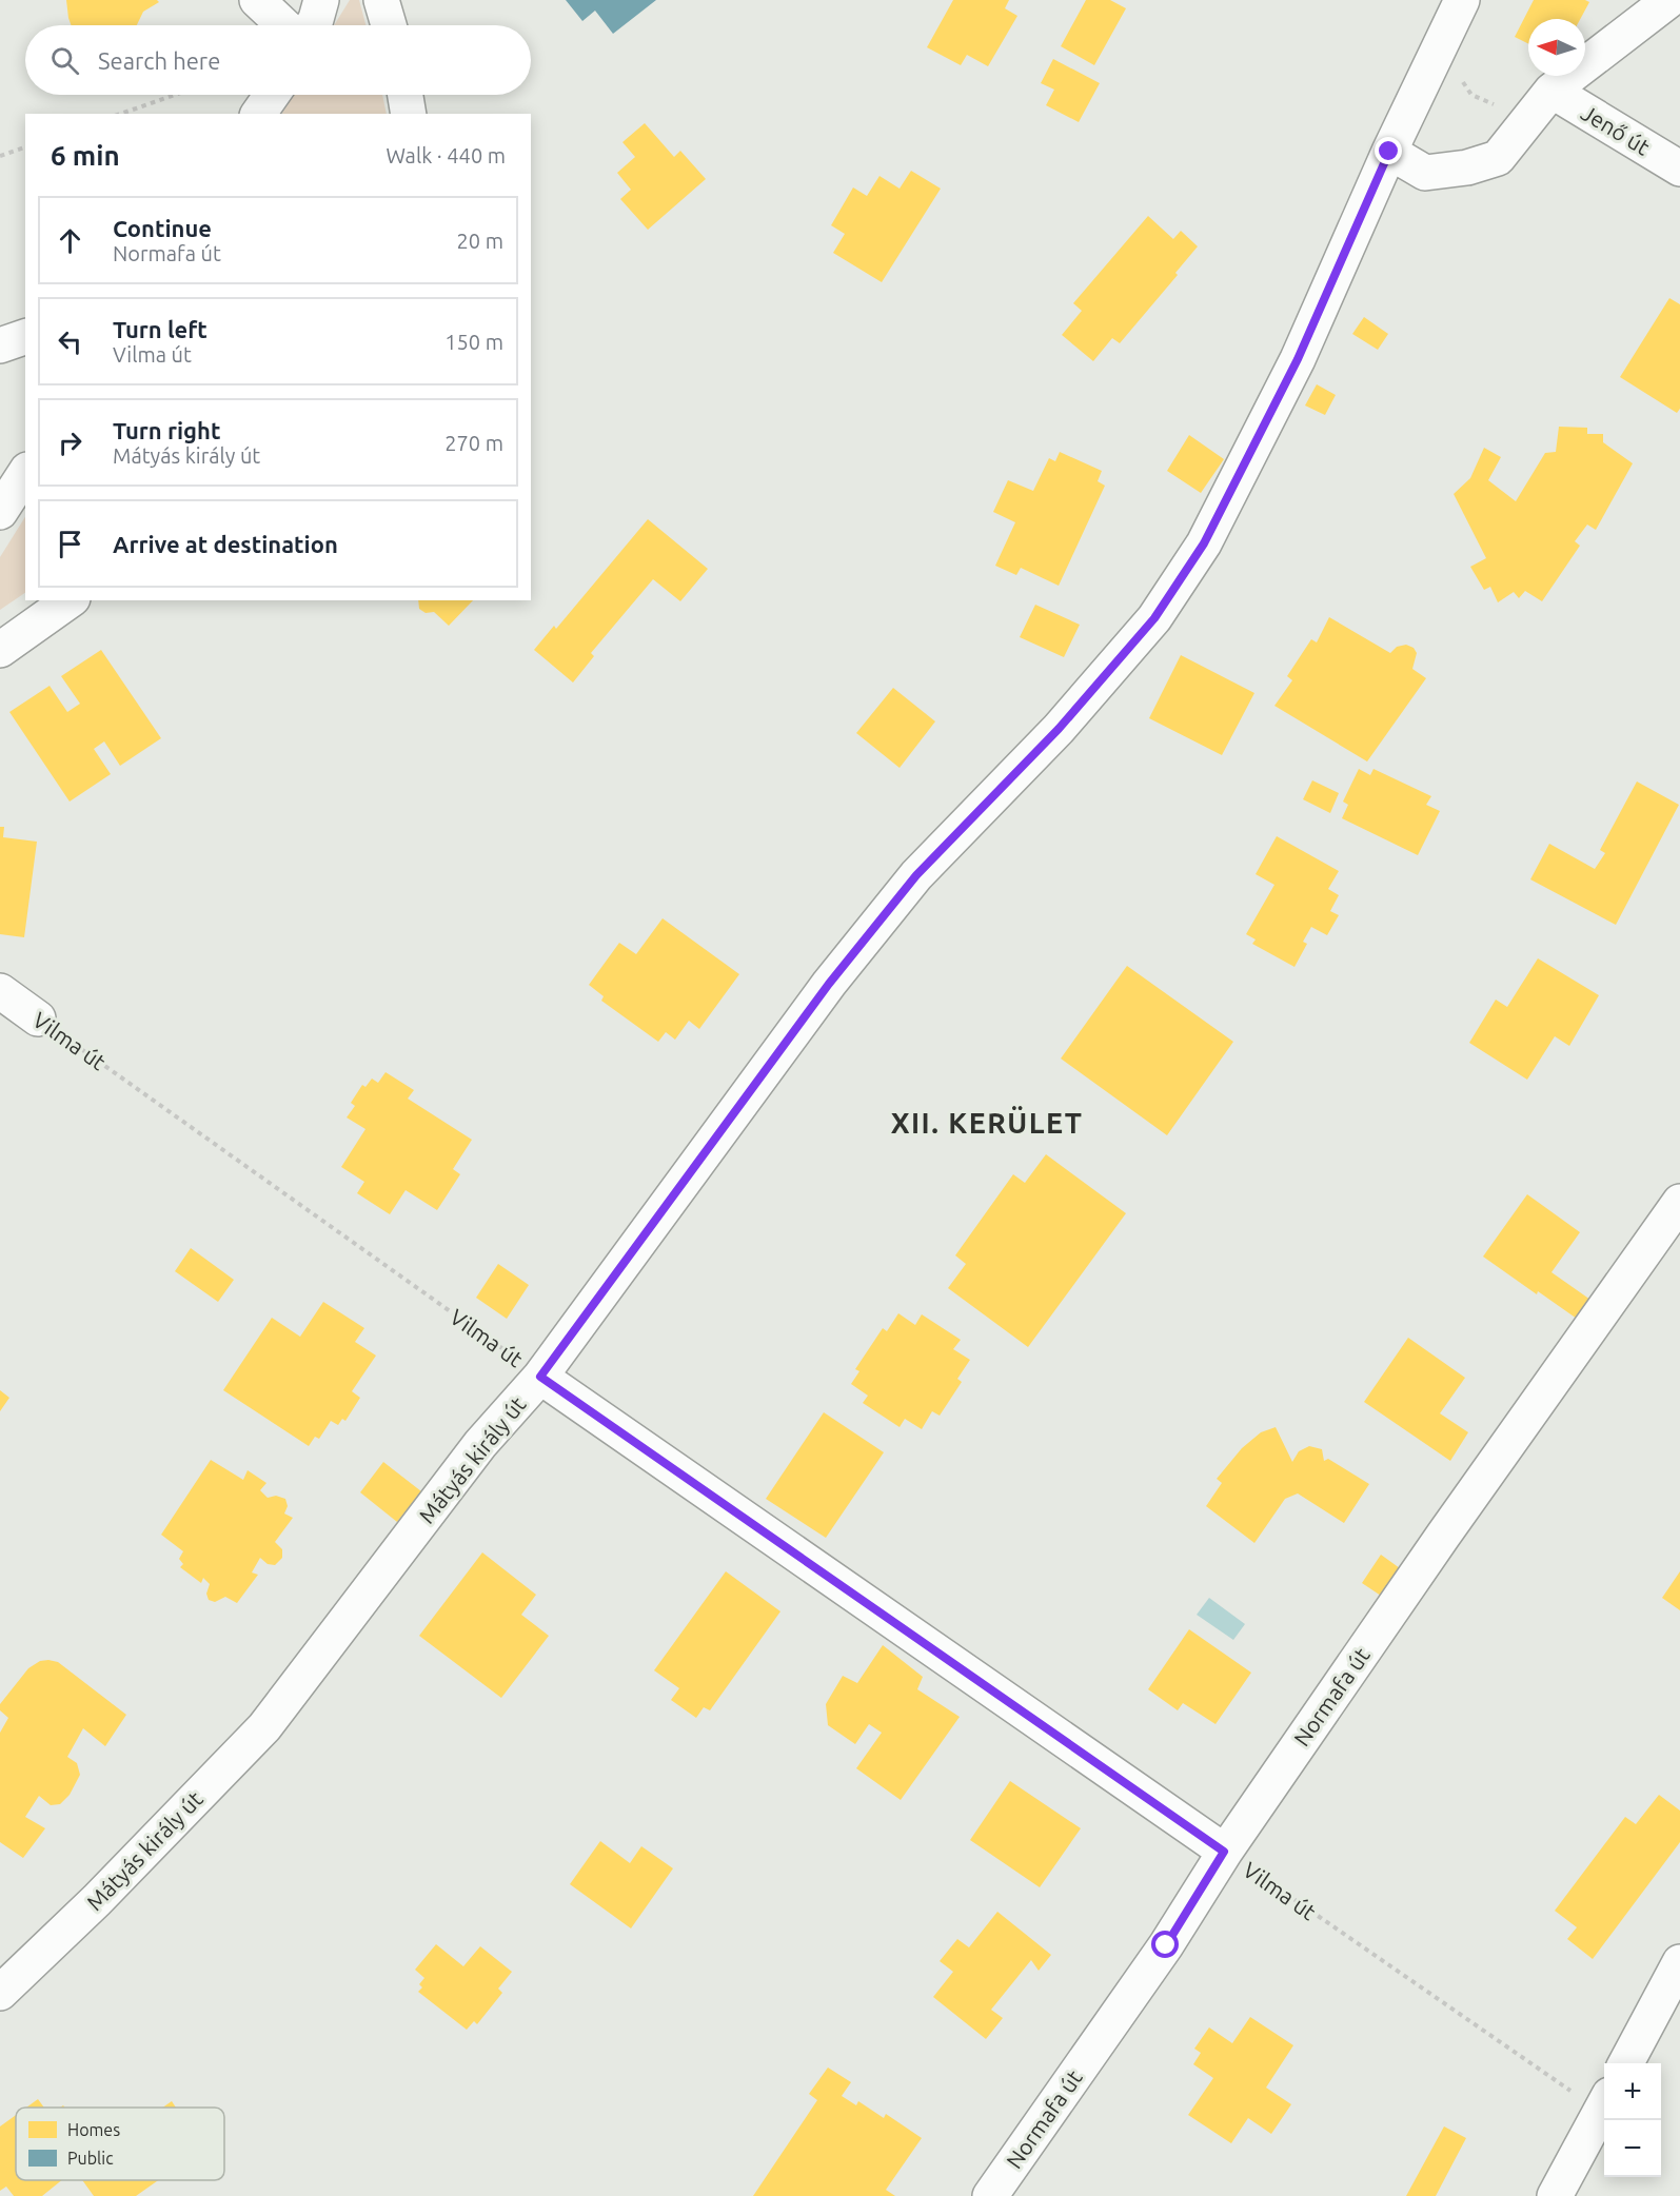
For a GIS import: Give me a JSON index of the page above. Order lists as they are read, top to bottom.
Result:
{
  "streets": {
    "street": [
      "Jenő út",
      "Vilma út",
      "Mátyás király út",
      "Normafa út"
    ]
  },
  "crossings": [
    ["Vilma út", "Mátyás király út"],
    ["Vilma út", "Normafa út"]
  ],
  "districts": ["XII. KERÜLET"],
  "legend": ["Homes", "Public"],
  "north": "left",
  "page": {
    "search": "Search here",
    "heading": ["6 min", "Walk · 440 m"],
    "list": [
      ["Continue", "Normafa út", "20 m"],
      ["Turn left", "Vilma út", "150 m"],
      ["Turn right", "Mátyás király út", "270 m"],
      "Arrive at destination"
    ],
    "map_buttons": ["+", "−"]
  }
}
